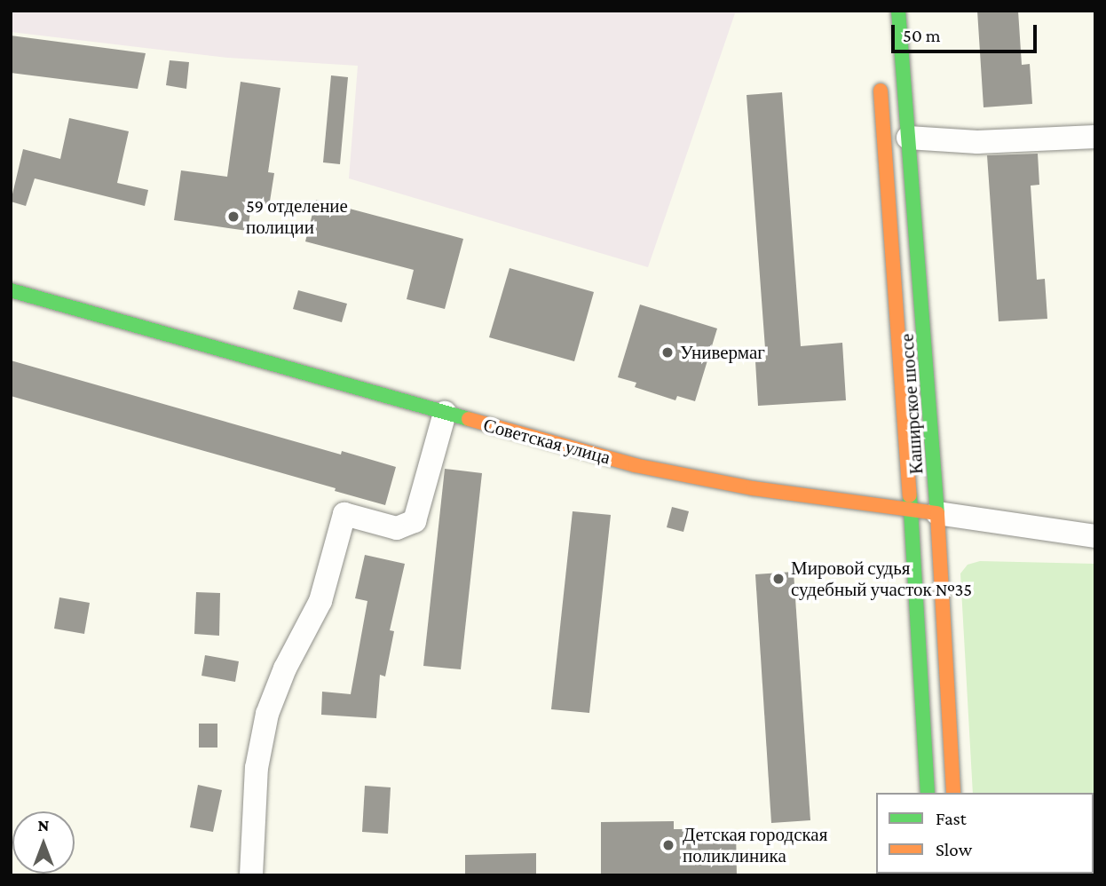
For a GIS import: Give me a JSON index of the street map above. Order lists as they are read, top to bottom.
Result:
{
  "streets": {
    "main road": ["Каширское шоссе", "Советская улица"]
  },
  "crossings": [
    ["Каширское шоссе", "Советская улица"]
  ],
  "places": [
    "59 отделение полиции",
    "Универмаг",
    "Мировой судья судебный участок №35",
    "Детская городская поликлиника"
  ],
  "legend": ["Fast", "Slow"],
  "scale_bar": "50 m",
  "north": "top"
}
